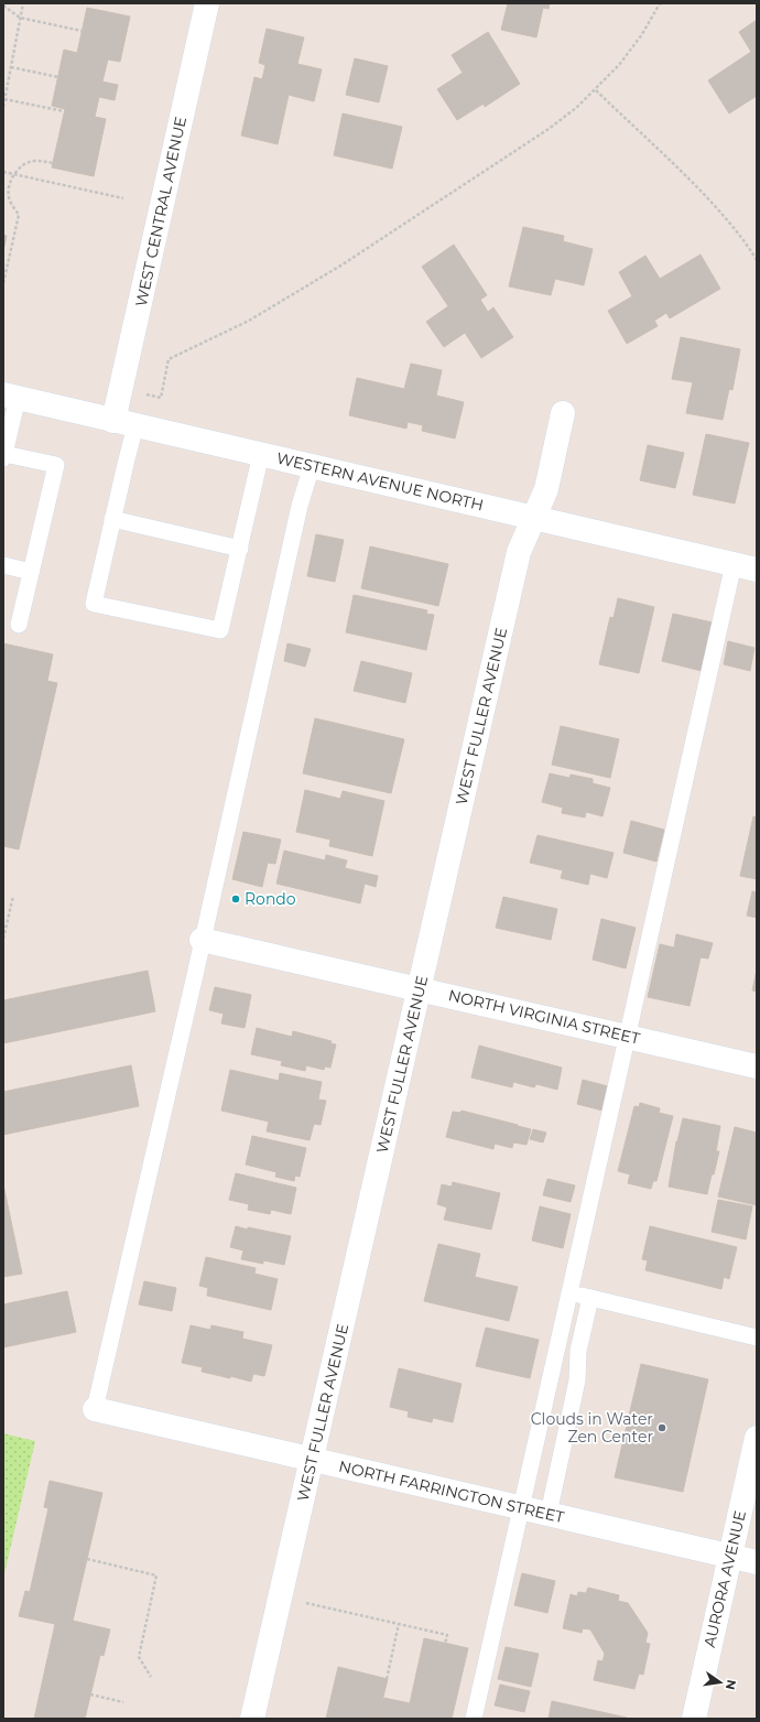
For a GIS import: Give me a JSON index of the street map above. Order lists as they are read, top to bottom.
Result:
{
  "streets": {
    "street": [
      "WEST CENTRAL AVENUE",
      "WESTERN AVENUE NORTH",
      "WEST FULLER AVENUE",
      "NORTH VIRGINIA STREET",
      "NORTH FARRINGTON STREET",
      "AURORA AVENUE"
    ]
  },
  "crossings": [
    ["WEST CENTRAL AVENUE", "WESTERN AVENUE NORTH"],
    ["WESTERN AVENUE NORTH", "WEST FULLER AVENUE"],
    ["WEST FULLER AVENUE", "NORTH VIRGINIA STREET"],
    ["WEST FULLER AVENUE", "NORTH FARRINGTON STREET"],
    ["NORTH FARRINGTON STREET", "AURORA AVENUE"]
  ],
  "places": ["Rondo", "Clouds in Water Zen Center"],
  "north": "right"
}
